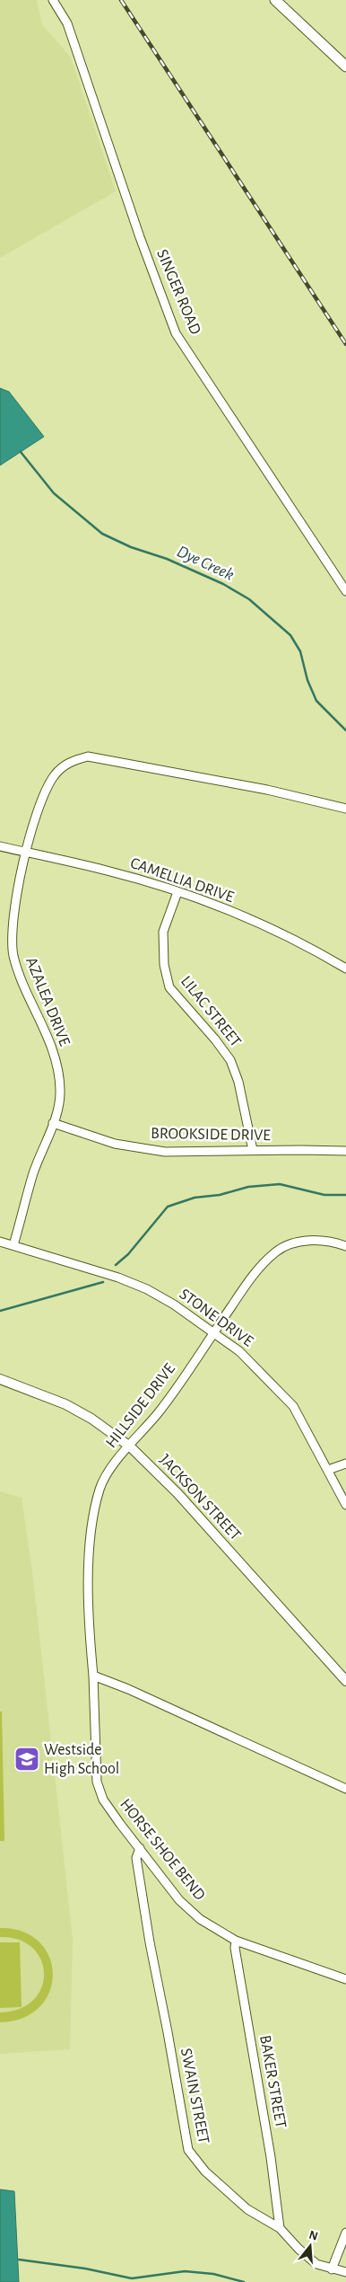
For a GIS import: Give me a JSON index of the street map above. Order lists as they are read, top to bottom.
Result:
{
  "streets": {
    "street": [
      "SINGER ROAD",
      "CAMELLIA DRIVE",
      "AZALEA DRIVE",
      "LILAC STREET",
      "BROOKSIDE DRIVE",
      "STONE DRIVE",
      "HILLSIDE DRIVE",
      "JACKSON STREET",
      "HORSE SHOE BEND",
      "BAKER STREET",
      "SWAIN STREET"
    ]
  },
  "crossings": [
    ["CAMELLIA DRIVE", "AZALEA DRIVE"],
    ["CAMELLIA DRIVE", "LILAC STREET"],
    ["AZALEA DRIVE", "BROOKSIDE DRIVE"],
    ["AZALEA DRIVE", "STONE DRIVE"],
    ["LILAC STREET", "BROOKSIDE DRIVE"],
    ["STONE DRIVE", "HILLSIDE DRIVE"],
    ["HILLSIDE DRIVE", "JACKSON STREET"],
    ["HILLSIDE DRIVE", "HORSE SHOE BEND"],
    ["HORSE SHOE BEND", "BAKER STREET"],
    ["HORSE SHOE BEND", "SWAIN STREET"],
    ["BAKER STREET", "SWAIN STREET"]
  ],
  "water": ["Dye Creek"],
  "places": {
    "school or university": ["Westside High School"]
  },
  "north": "top"
}
